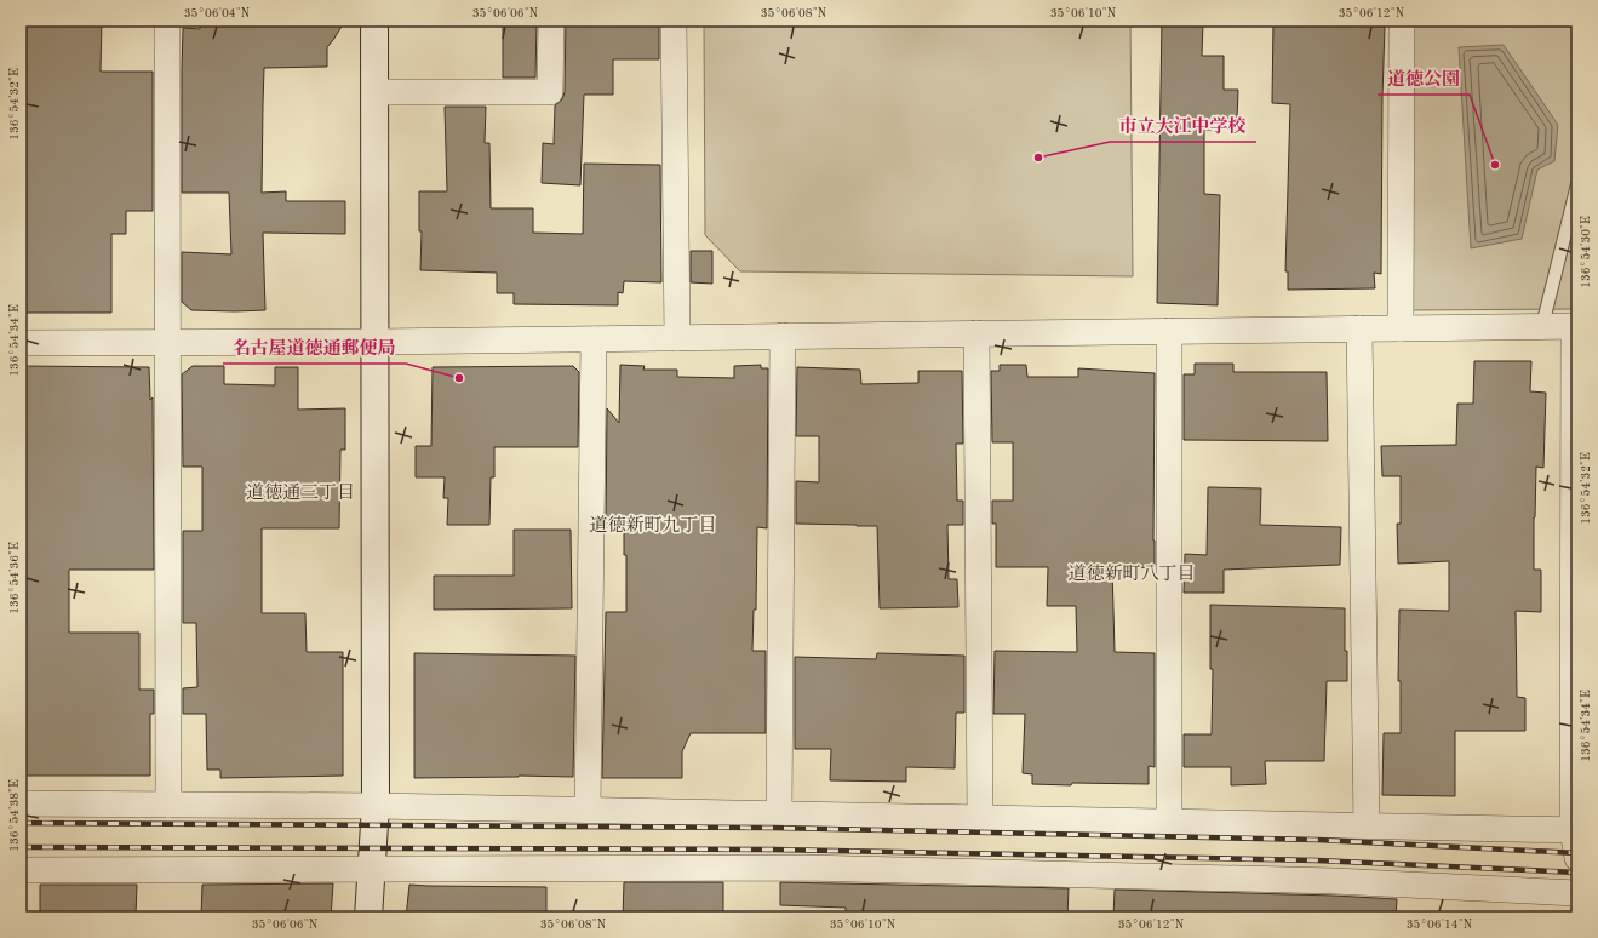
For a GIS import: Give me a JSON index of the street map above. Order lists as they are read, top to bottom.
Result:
{
  "districts": ["道徳通三丁目", "道徳新町九丁目", "道徳新町八丁目"],
  "places": ["市立大江中学校", "道徳公園", "名古屋道徳通郵便局"],
  "coordinates": [
    "35°06'04\"N",
    "35°06'06\"N",
    "35°06'08\"N",
    "35°06'10\"N",
    "35°06'12\"N",
    "136°54'32\"E",
    "136°54'30\"E",
    "136°54'34\"E",
    "136°54'36\"E",
    "136°54'38\"E",
    "35°06'14\"N"
  ]
}
